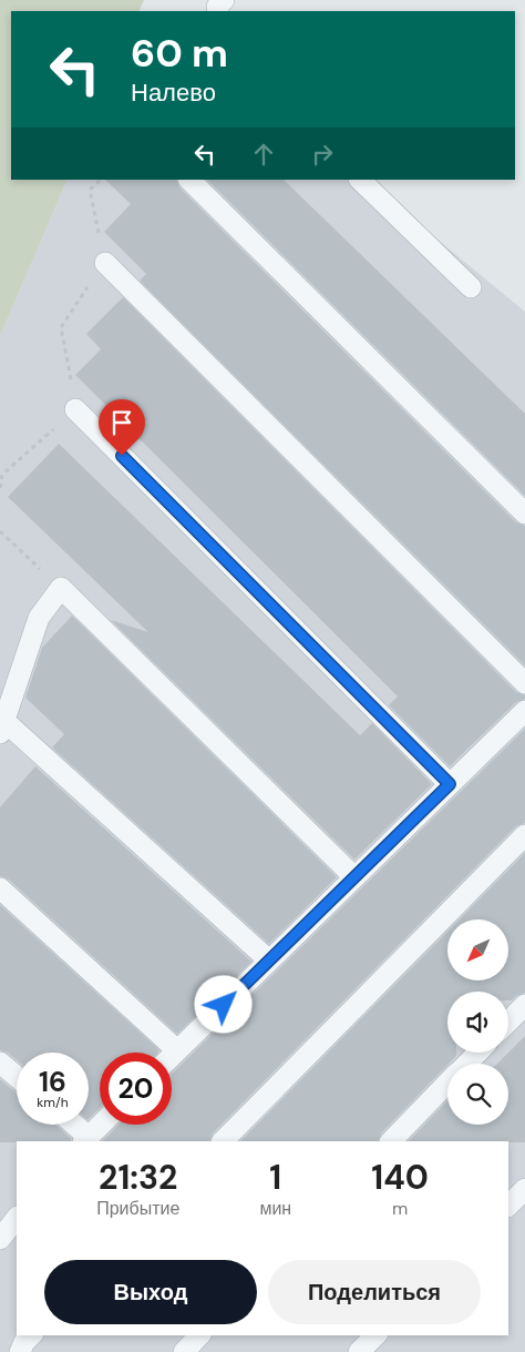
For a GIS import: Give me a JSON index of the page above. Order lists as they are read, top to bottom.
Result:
{
  "north": "bottom left",
  "page": {
    "turn": ["60 m", "Налево"],
    "speed": "16 km/h",
    "limit": "20",
    "eta": [
      "21:32",
      "Прибытие",
      "1",
      "мин",
      "140",
      "m"
    ],
    "buttons": ["Выход", "Поделиться"]
  }
}
